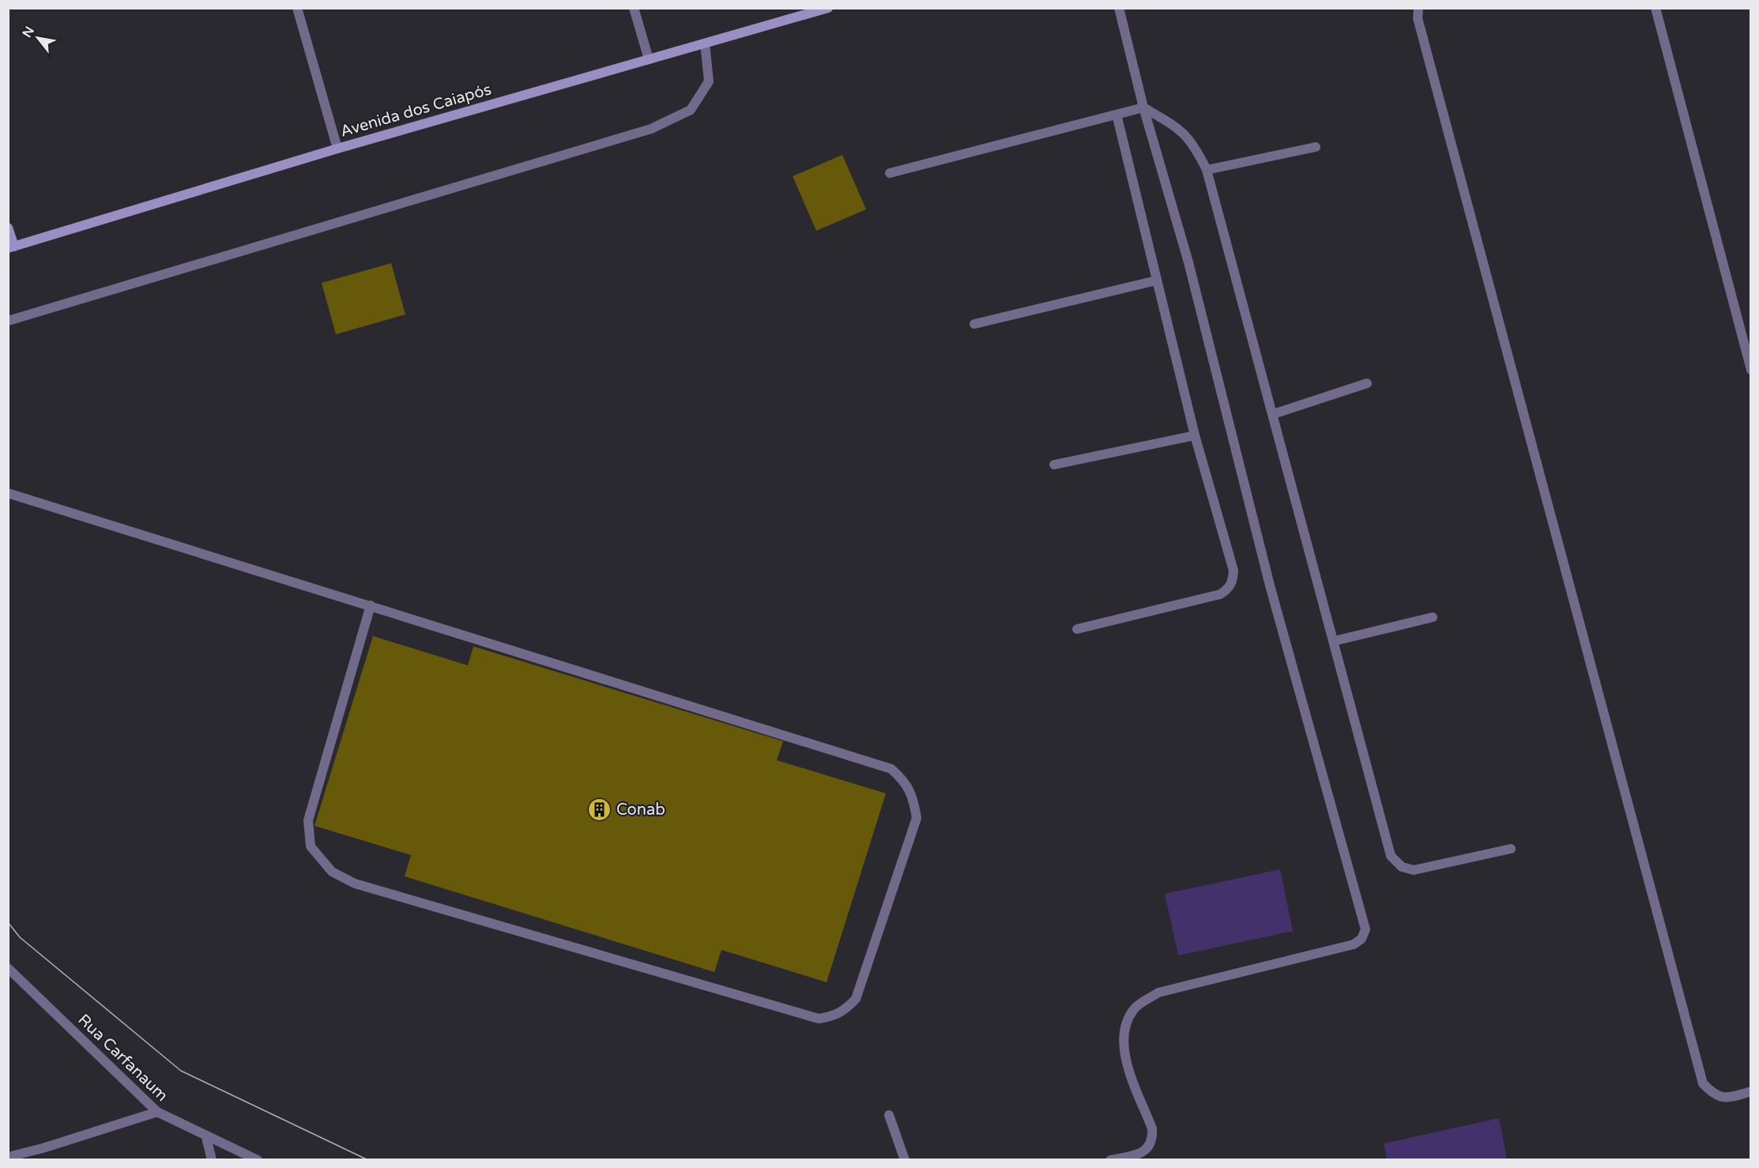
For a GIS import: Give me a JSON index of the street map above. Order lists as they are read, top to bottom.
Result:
{
  "streets": {
    "main road": ["Avenida dos Caiapós"],
    "street": ["Rua Carfanaum"]
  },
  "places": {
    "building": ["Conab"]
  },
  "north": "top left"
}
